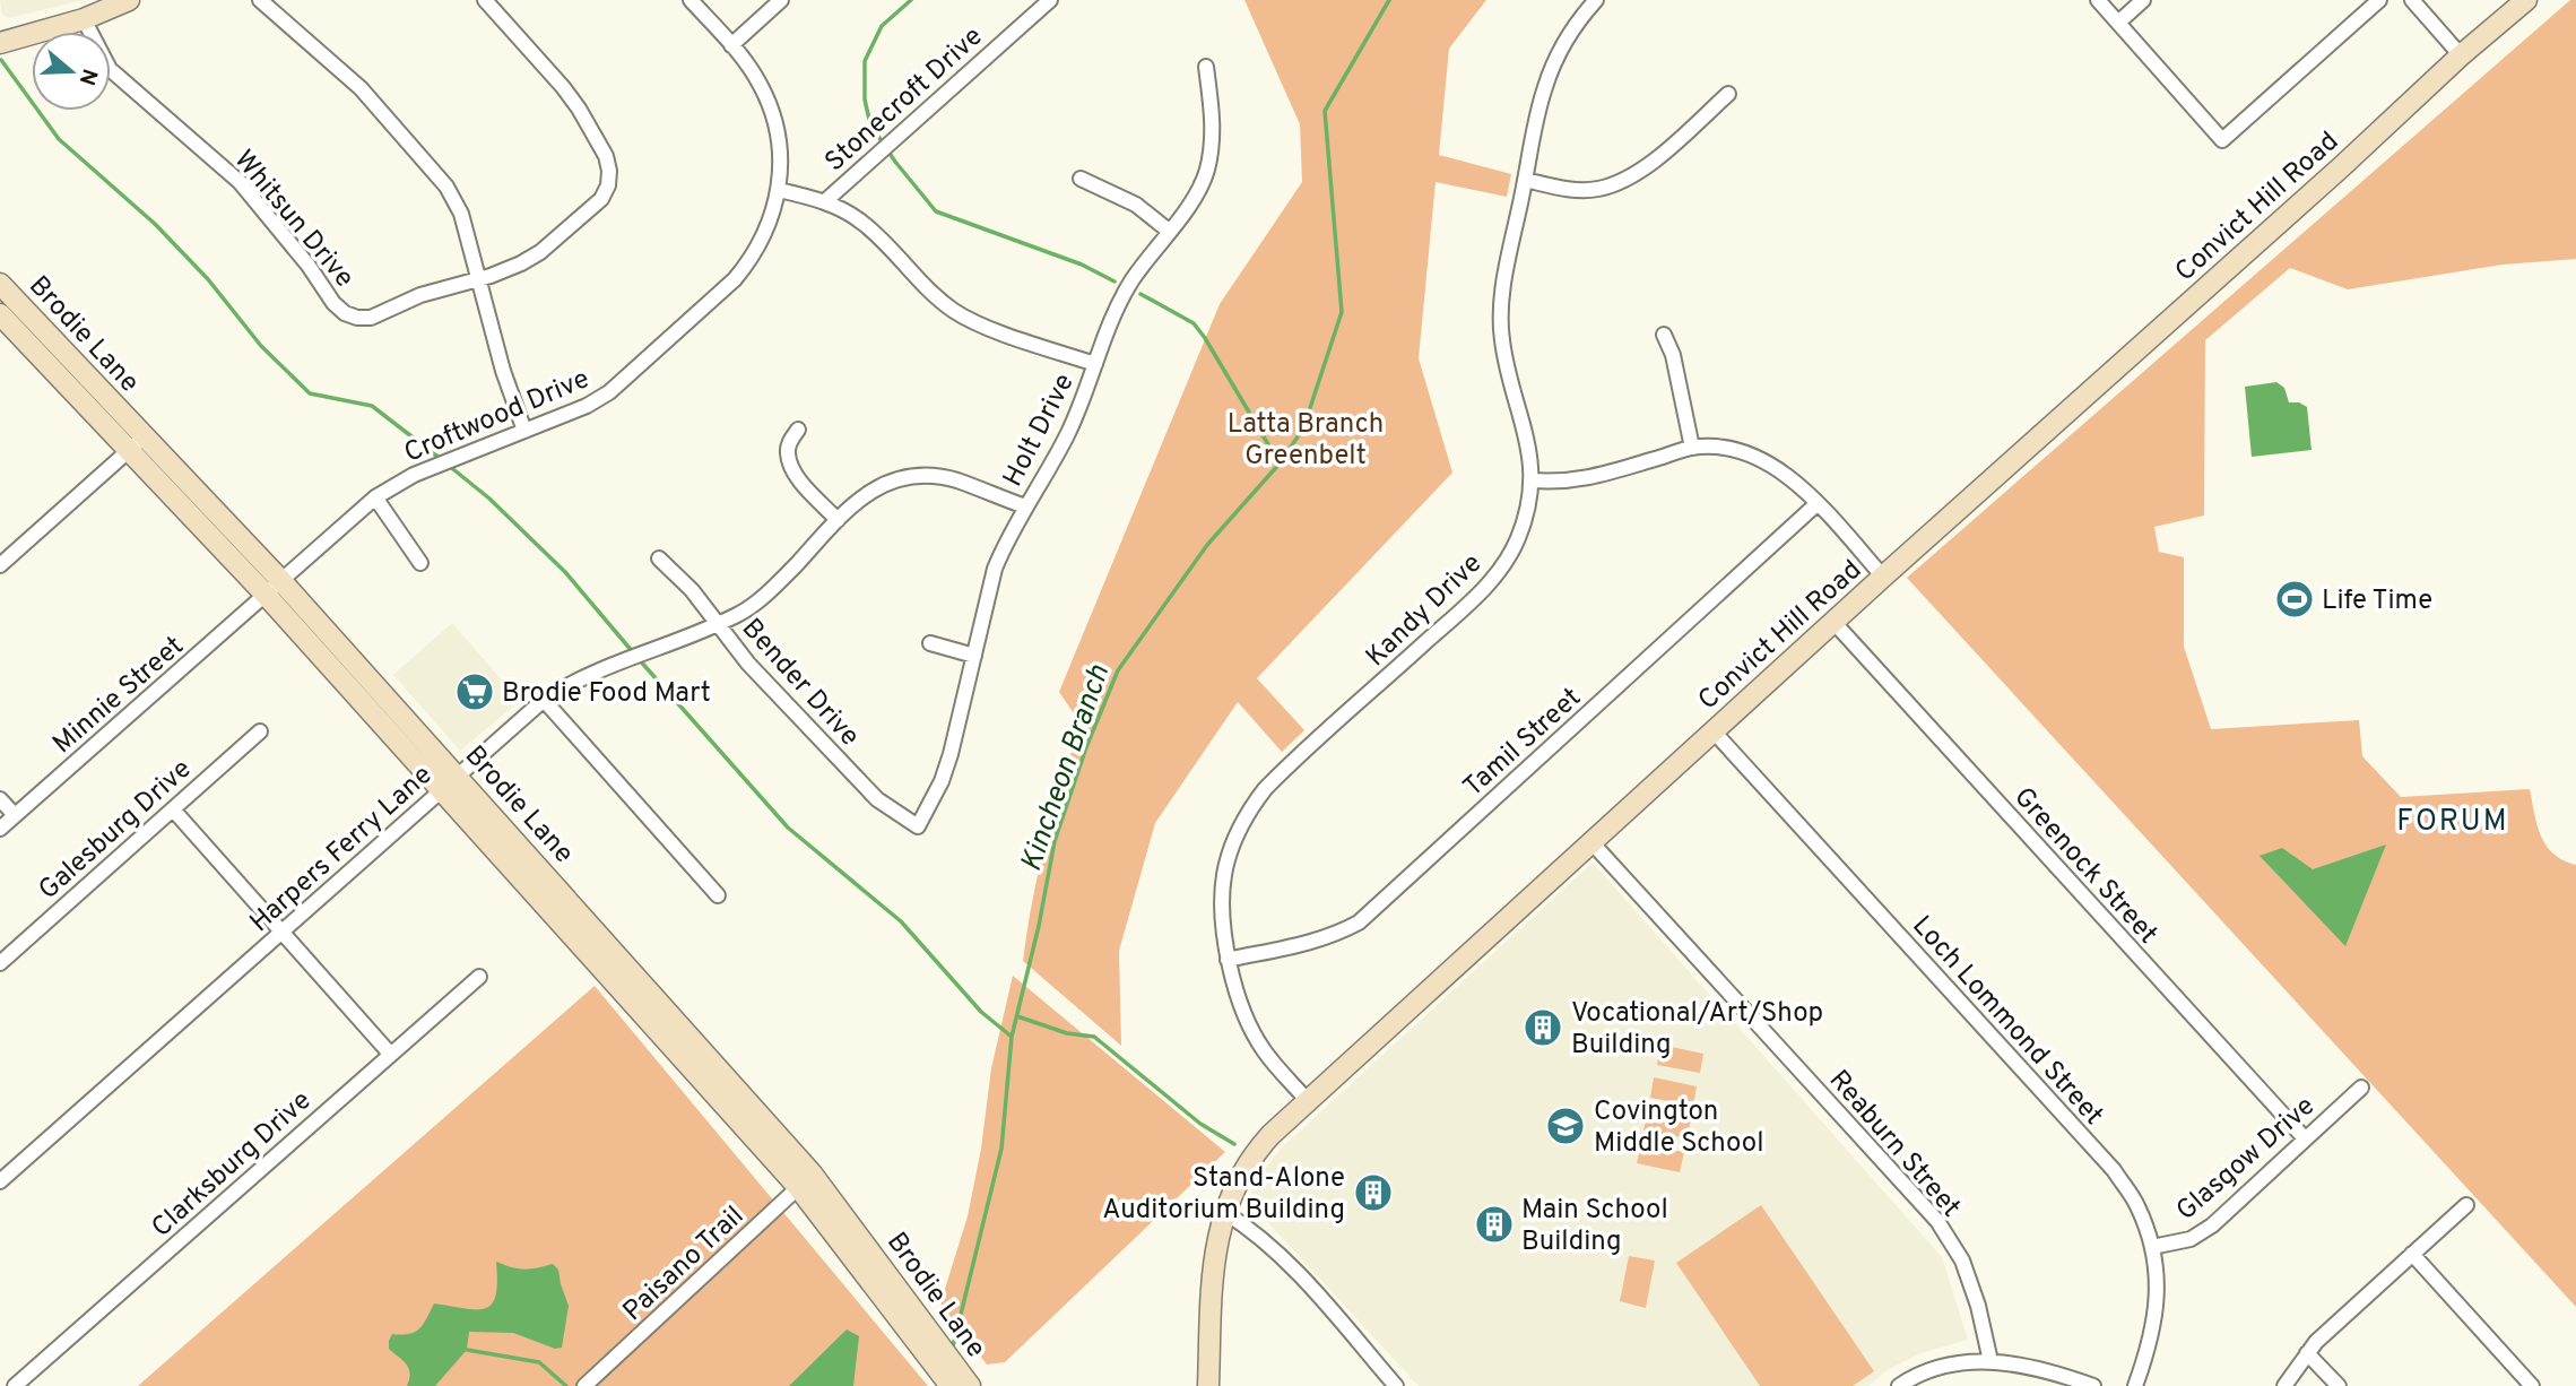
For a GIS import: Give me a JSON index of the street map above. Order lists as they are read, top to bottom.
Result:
{
  "streets": {
    "main road": ["Convict Hill Road", "Brodie Lane"],
    "street": [
      "Stonecroft Drive",
      "Whitsun Drive",
      "Croftwood Drive",
      "Holt Drive",
      "Kandy Drive",
      "Bender Drive",
      "Minnie Street",
      "Tamil Street",
      "Galesburg Drive",
      "Harpers Ferry Lane",
      "Greenock Street",
      "Loch Lommond Street",
      "Reaburn Street",
      "Glasgow Drive",
      "Clarksburg Drive",
      "Paisano Trail"
    ]
  },
  "crossings": [
    ["Convict Hill Road", "Kandy Drive"],
    ["Convict Hill Road", "Greenock Street"],
    ["Convict Hill Road", "Loch Lommond Street"],
    ["Convict Hill Road", "Reaburn Street"],
    ["Brodie Lane", "Croftwood Drive"],
    ["Brodie Lane", "Minnie Street"],
    ["Brodie Lane", "Harpers Ferry Lane"],
    ["Brodie Lane", "Paisano Trail"],
    ["Croftwood Drive", "Minnie Street"],
    ["Holt Drive", "Bender Drive"],
    ["Holt Drive", "Harpers Ferry Lane"],
    ["Kandy Drive", "Tamil Street"],
    ["Bender Drive", "Harpers Ferry Lane"],
    ["Greenock Street", "Glasgow Drive"],
    ["Loch Lommond Street", "Glasgow Drive"]
  ],
  "districts": ["FORUM"],
  "water": ["Kincheon Branch"],
  "parks": ["Latta Branch Greenbelt"],
  "places": {
    "sports": ["Life Time"],
    "supermarket": ["Brodie Food Mart"],
    "building": ["Vocational/Art/Shop Building", "Stand-Alone Auditorium Building", "Main School Building"],
    "school or university": ["Covington Middle School"]
  },
  "north": "right"
}
